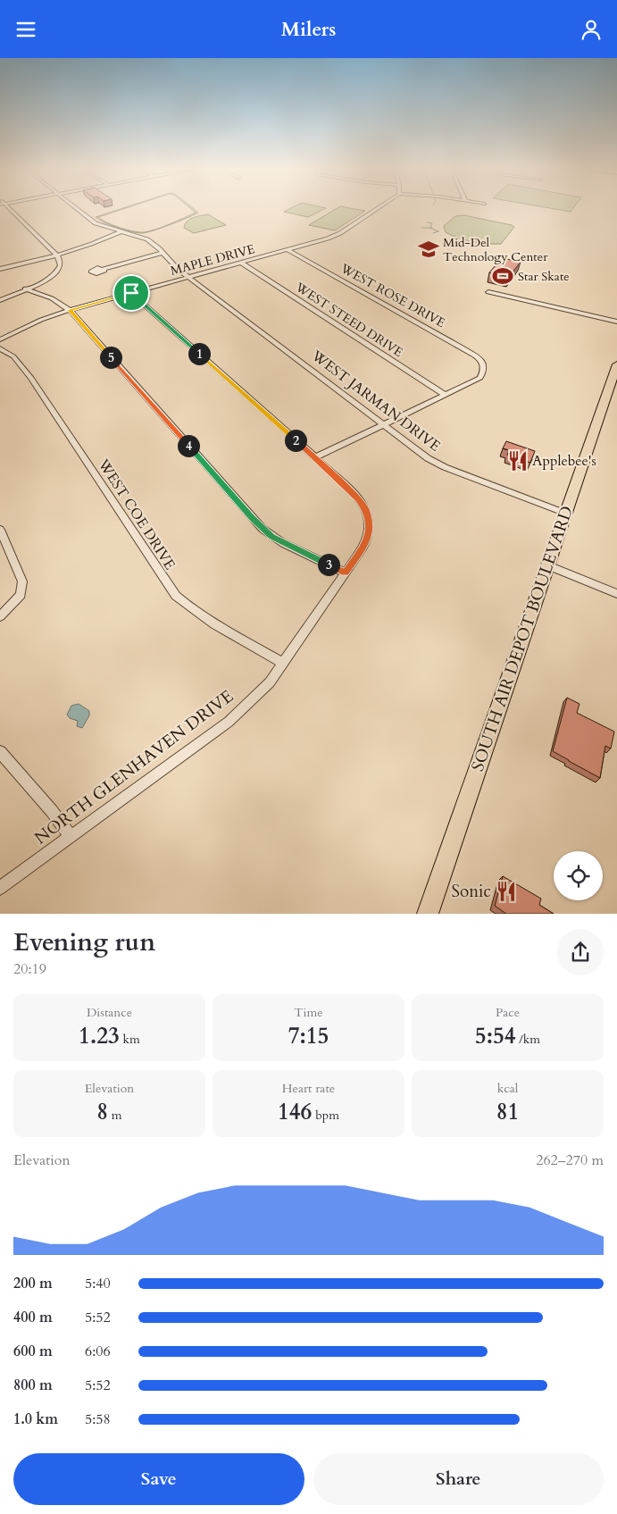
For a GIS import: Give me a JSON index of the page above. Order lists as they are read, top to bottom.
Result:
{
  "streets": {
    "main road": ["SOUTH AIR DEPOT BOULEVARD"],
    "street": [
      "MAPLE DRIVE",
      "WEST ROSE DRIVE",
      "WEST STEED DRIVE",
      "WEST JARMAN DRIVE",
      "WEST COE DRIVE",
      "NORTH GLENHAVEN DRIVE"
    ]
  },
  "crossings": [
    ["MAPLE DRIVE", "WEST ROSE DRIVE"],
    ["MAPLE DRIVE", "WEST STEED DRIVE"],
    ["MAPLE DRIVE", "WEST JARMAN DRIVE"],
    ["WEST JARMAN DRIVE", "SOUTH AIR DEPOT BOULEVARD"],
    ["WEST COE DRIVE", "NORTH GLENHAVEN DRIVE"]
  ],
  "places": {
    "school or university": ["Mid-Del Technology Center"],
    "sports": ["Star Skate"],
    "restaurant": ["Applebee's", "Sonic"]
  },
  "page": {
    "header": "Milers",
    "pins": [
      "1",
      "5",
      "2",
      "4",
      "3"
    ],
    "heading": ["Evening run", "20:19"],
    "stats": [
      ["Distance", "1.23 km"],
      ["Time", "7:15"],
      ["Pace", "5:54 /km"],
      ["Elevation", "8 m"],
      ["Heart rate", "146 bpm"],
      ["kcal", "81"]
    ],
    "chart": ["Elevation", "262–270 m"],
    "list": [
      {
        "name": "200 m",
        "note": "5:40"
      },
      {
        "name": "400 m",
        "note": "5:52"
      },
      {
        "name": "600 m",
        "note": "6:06"
      },
      {
        "name": "800 m",
        "note": "5:52"
      },
      {
        "name": "1.0 km",
        "note": "5:58"
      }
    ],
    "buttons": ["Save", "Share"]
  }
}
